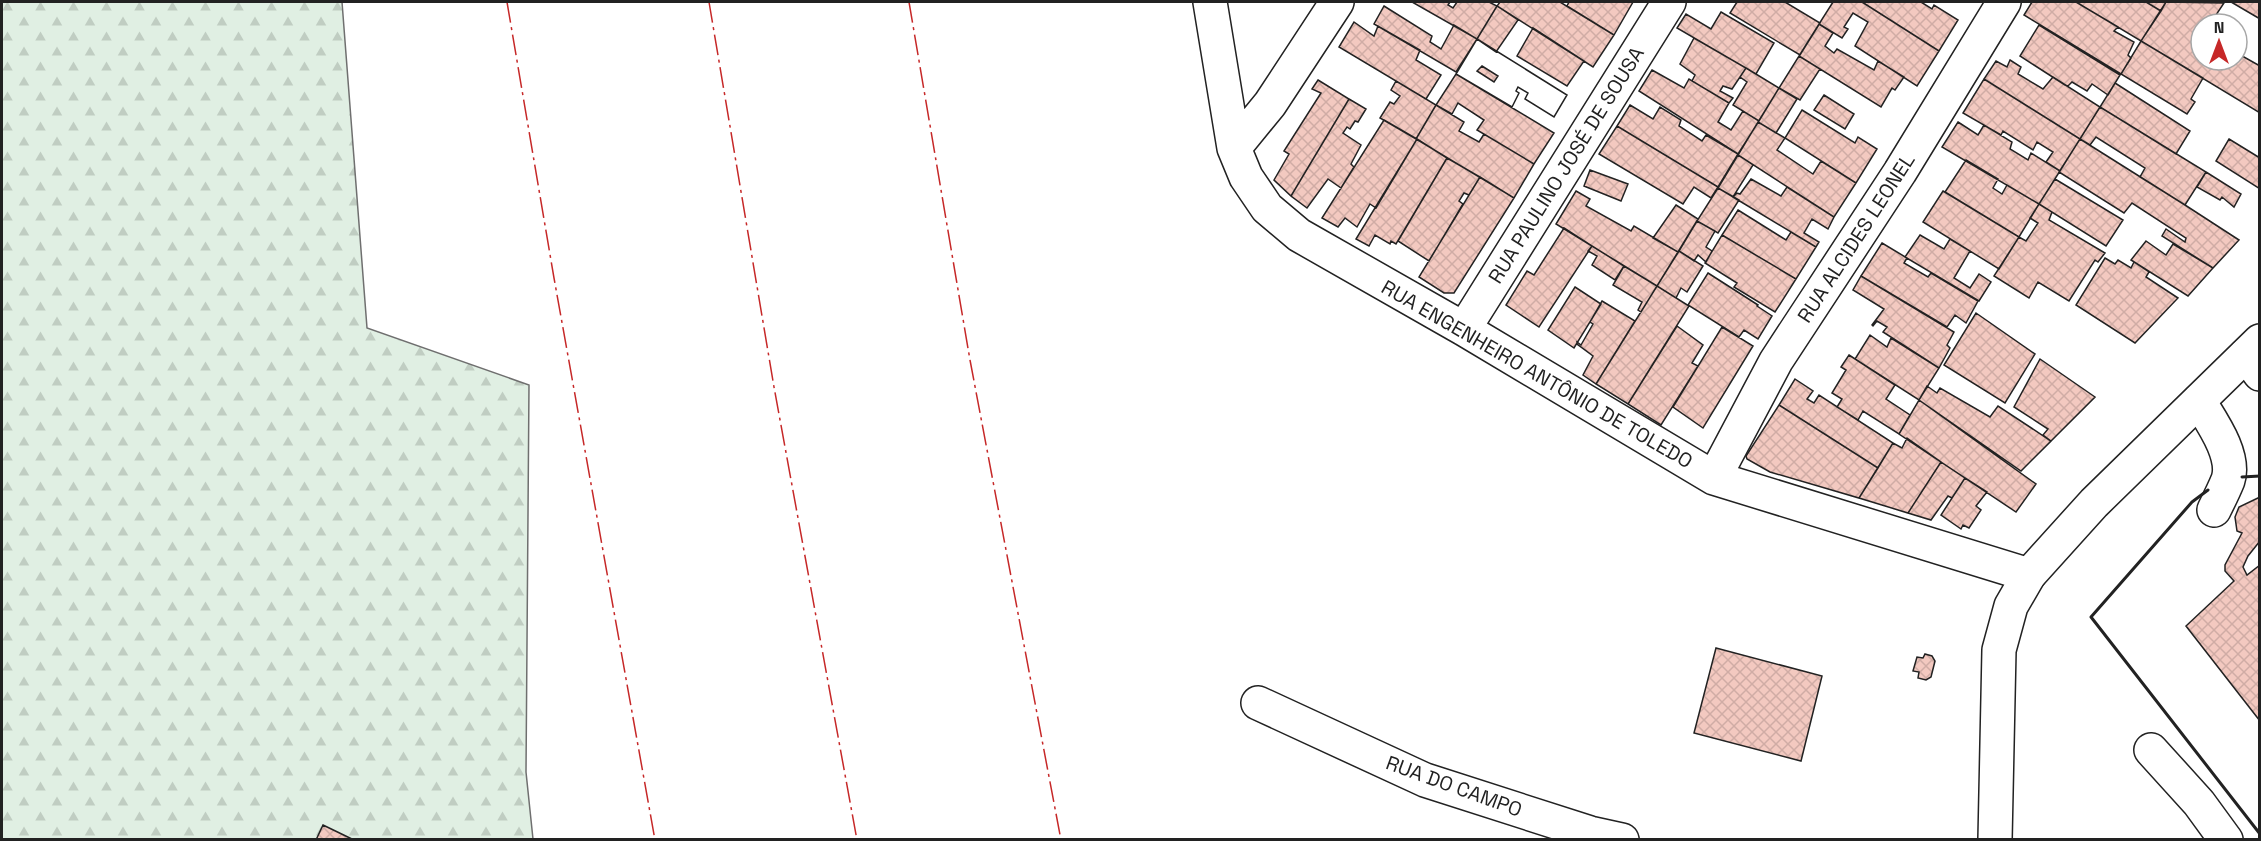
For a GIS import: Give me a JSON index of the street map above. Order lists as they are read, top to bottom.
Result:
{
  "streets": {
    "street": [
      "RUA PAULINO JOSÉ DE SOUSA",
      "RUA ALCIDES LEONEL",
      "RUA ENGENHEIRO ANTÔNIO DE TOLEDO",
      "RUA DO CAMPO"
    ]
  },
  "crossings": [
    ["RUA PAULINO JOSÉ DE SOUSA", "RUA ENGENHEIRO ANTÔNIO DE TOLEDO"],
    ["RUA ALCIDES LEONEL", "RUA ENGENHEIRO ANTÔNIO DE TOLEDO"]
  ],
  "north": "top"
}
